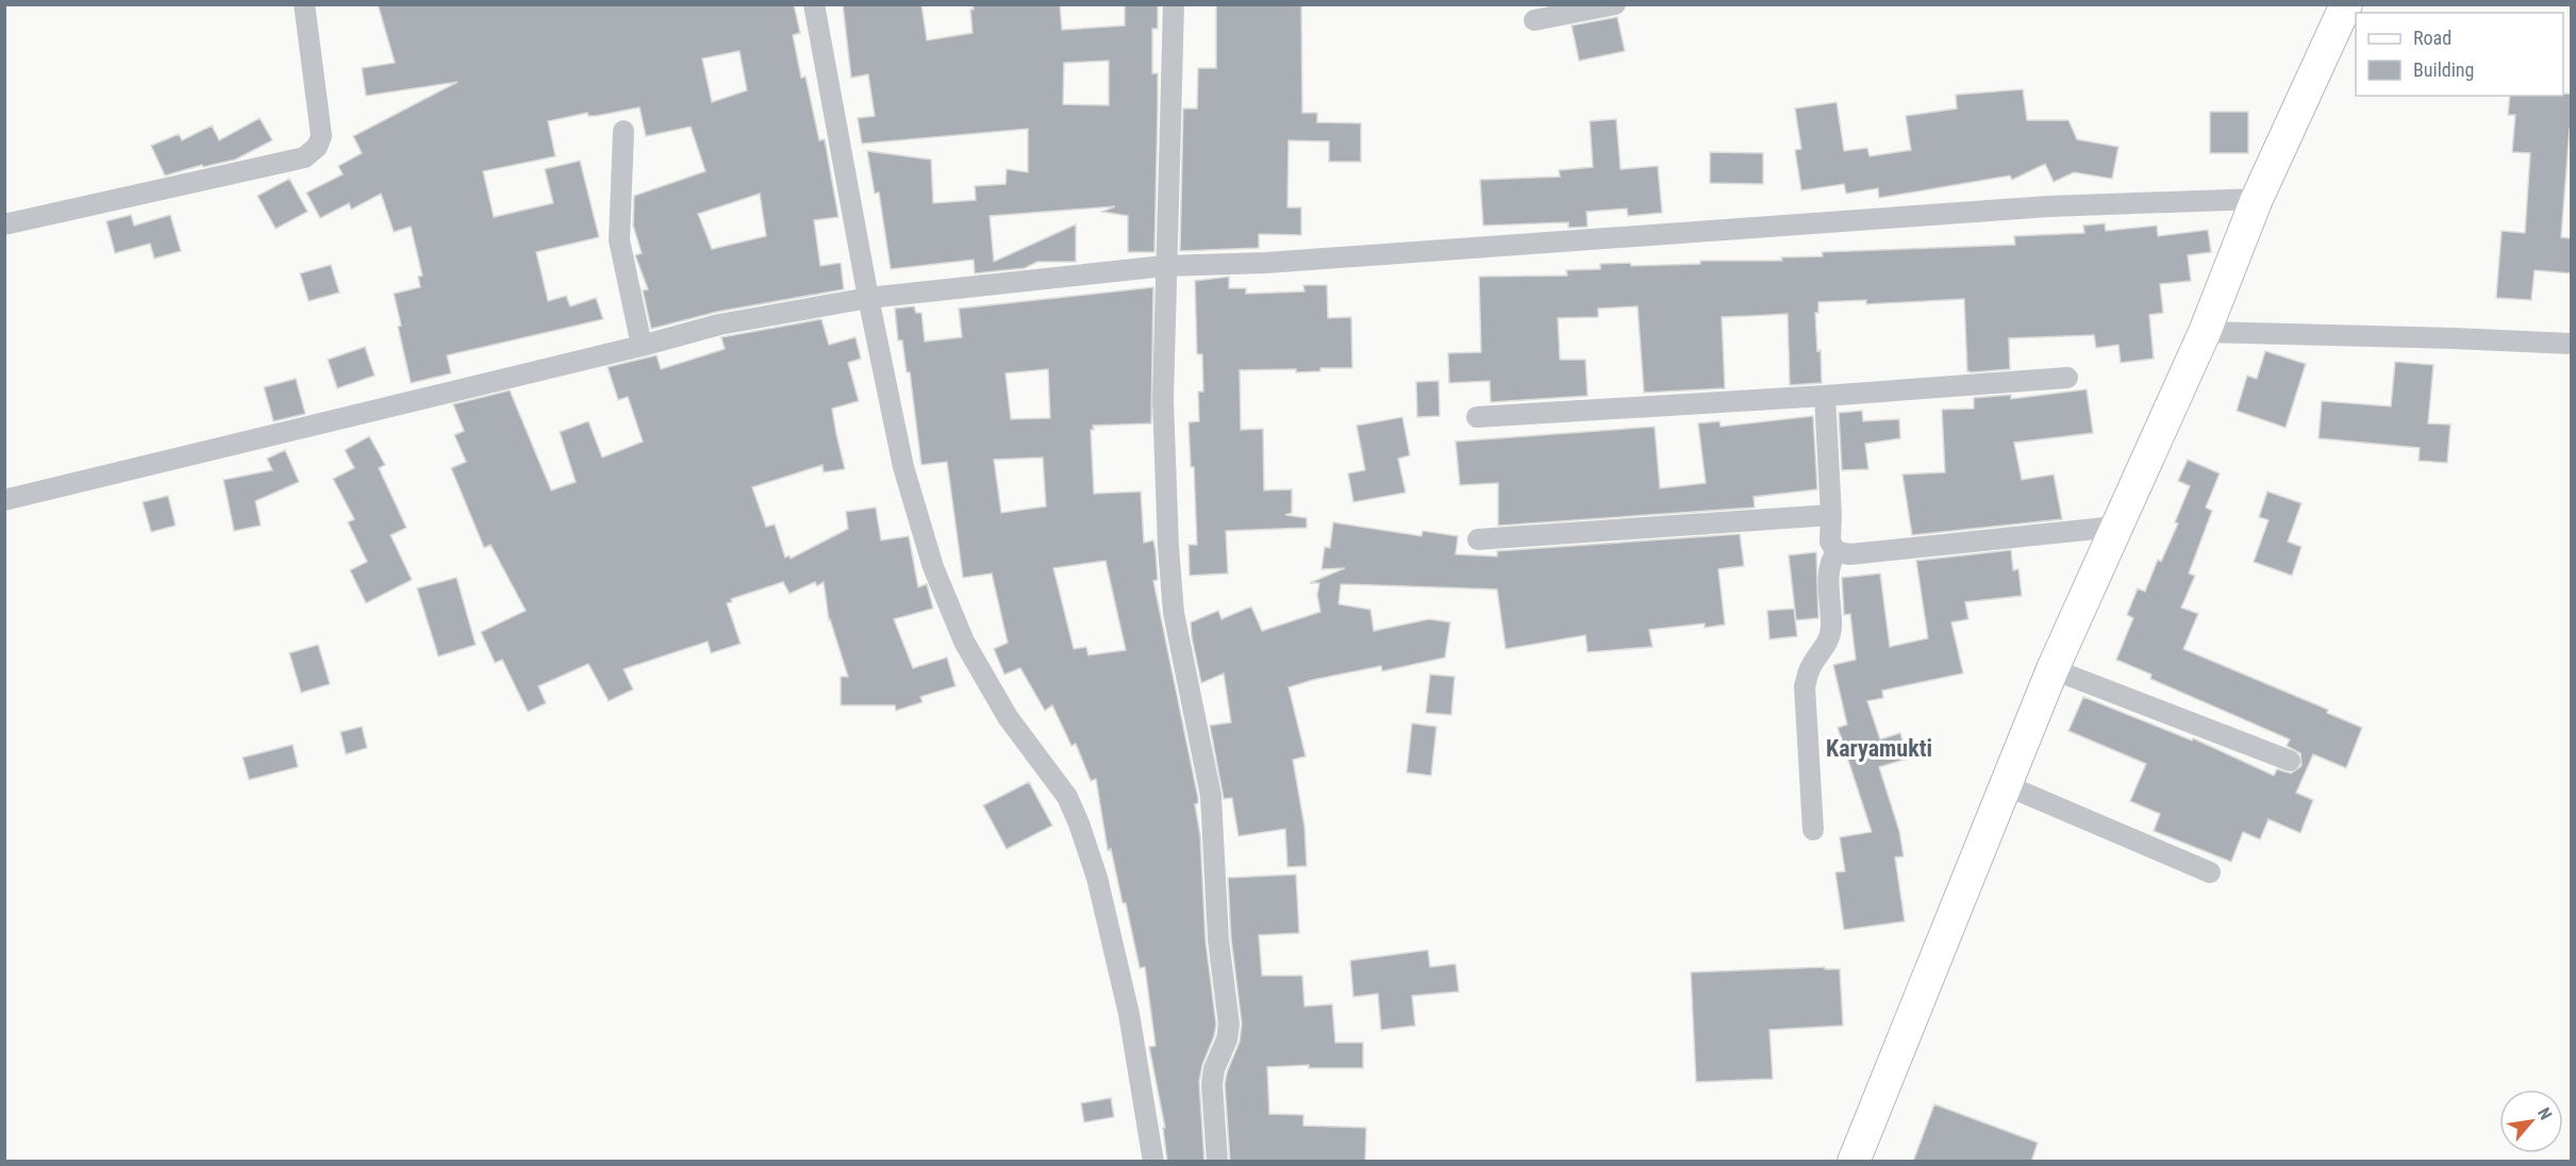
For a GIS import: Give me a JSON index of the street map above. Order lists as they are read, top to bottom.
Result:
{
  "districts": ["Karyamukti"],
  "legend": ["Road", "Building"],
  "north": "top right"
}
